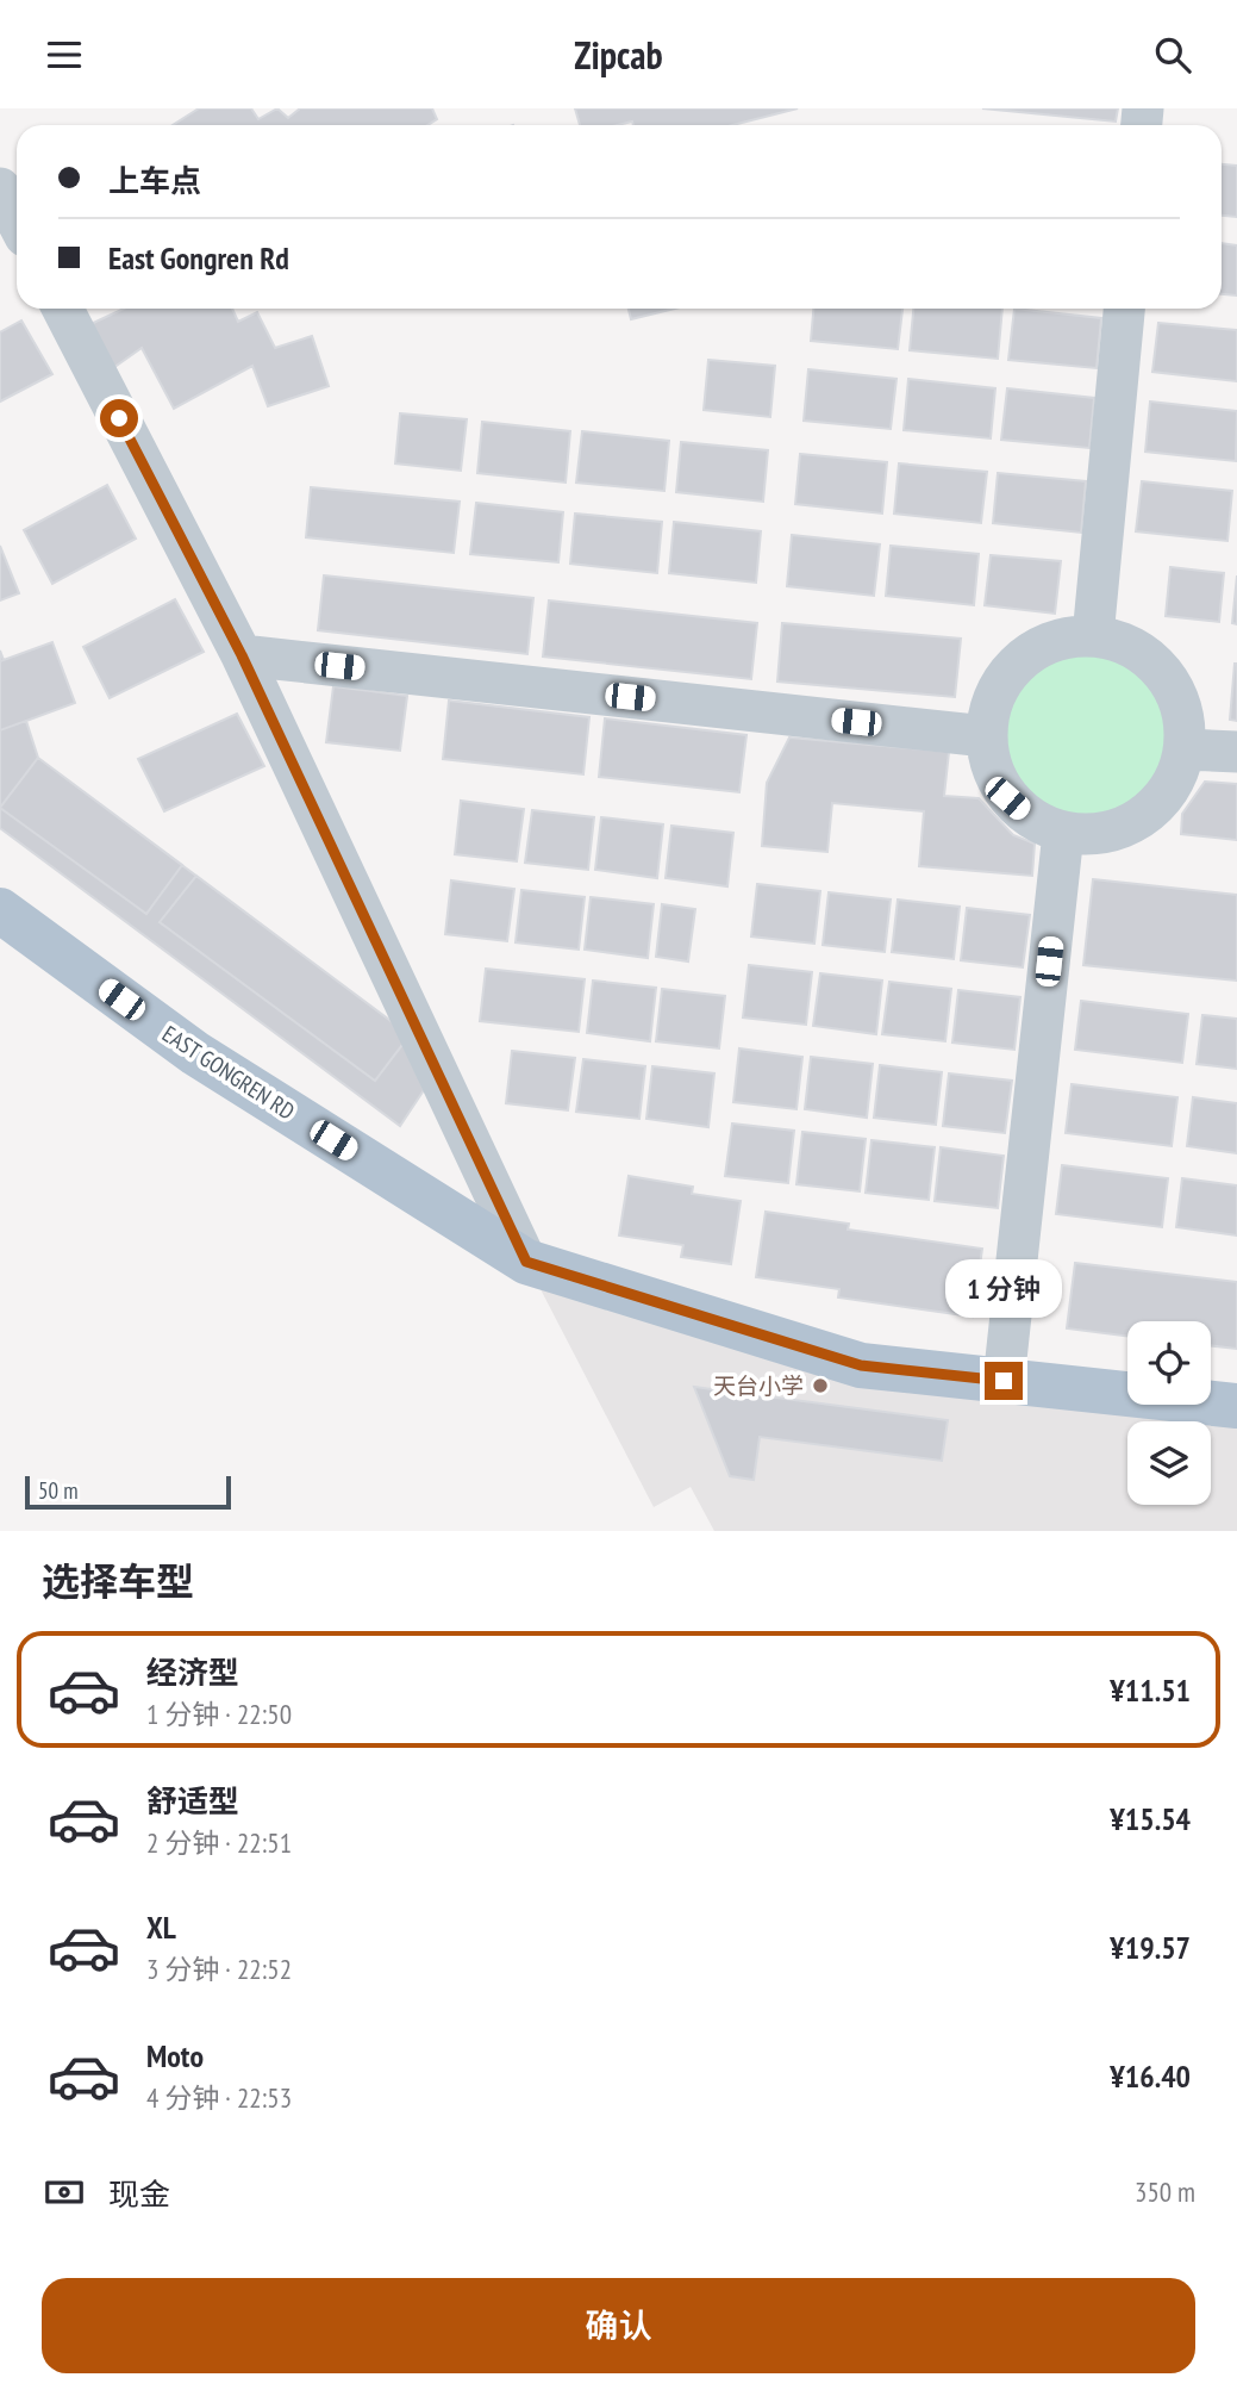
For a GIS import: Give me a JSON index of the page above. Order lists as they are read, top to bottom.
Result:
{
  "streets": {
    "main road": ["EAST GONGREN RD"]
  },
  "places": ["天台小学"],
  "scale_bar": "50 m",
  "page": {
    "header": "Zipcab",
    "banner": ["上车点", "East Gongren Rd"],
    "bubble": "1 分钟",
    "scale": "50 m",
    "heading": "选择车型",
    "list": [
      {
        "name": "经济型",
        "note": "1 分钟 · 22:50",
        "value": "¥11.51"
      },
      {
        "name": "舒适型",
        "note": "2 分钟 · 22:51",
        "value": "¥15.54"
      },
      {
        "name": "XL",
        "note": "3 分钟 · 22:52",
        "value": "¥19.57"
      },
      {
        "name": "Moto",
        "note": "4 分钟 · 22:53",
        "value": "¥16.40"
      }
    ],
    "pay": ["现金", "350 m"],
    "buttons": "确认"
  }
}
